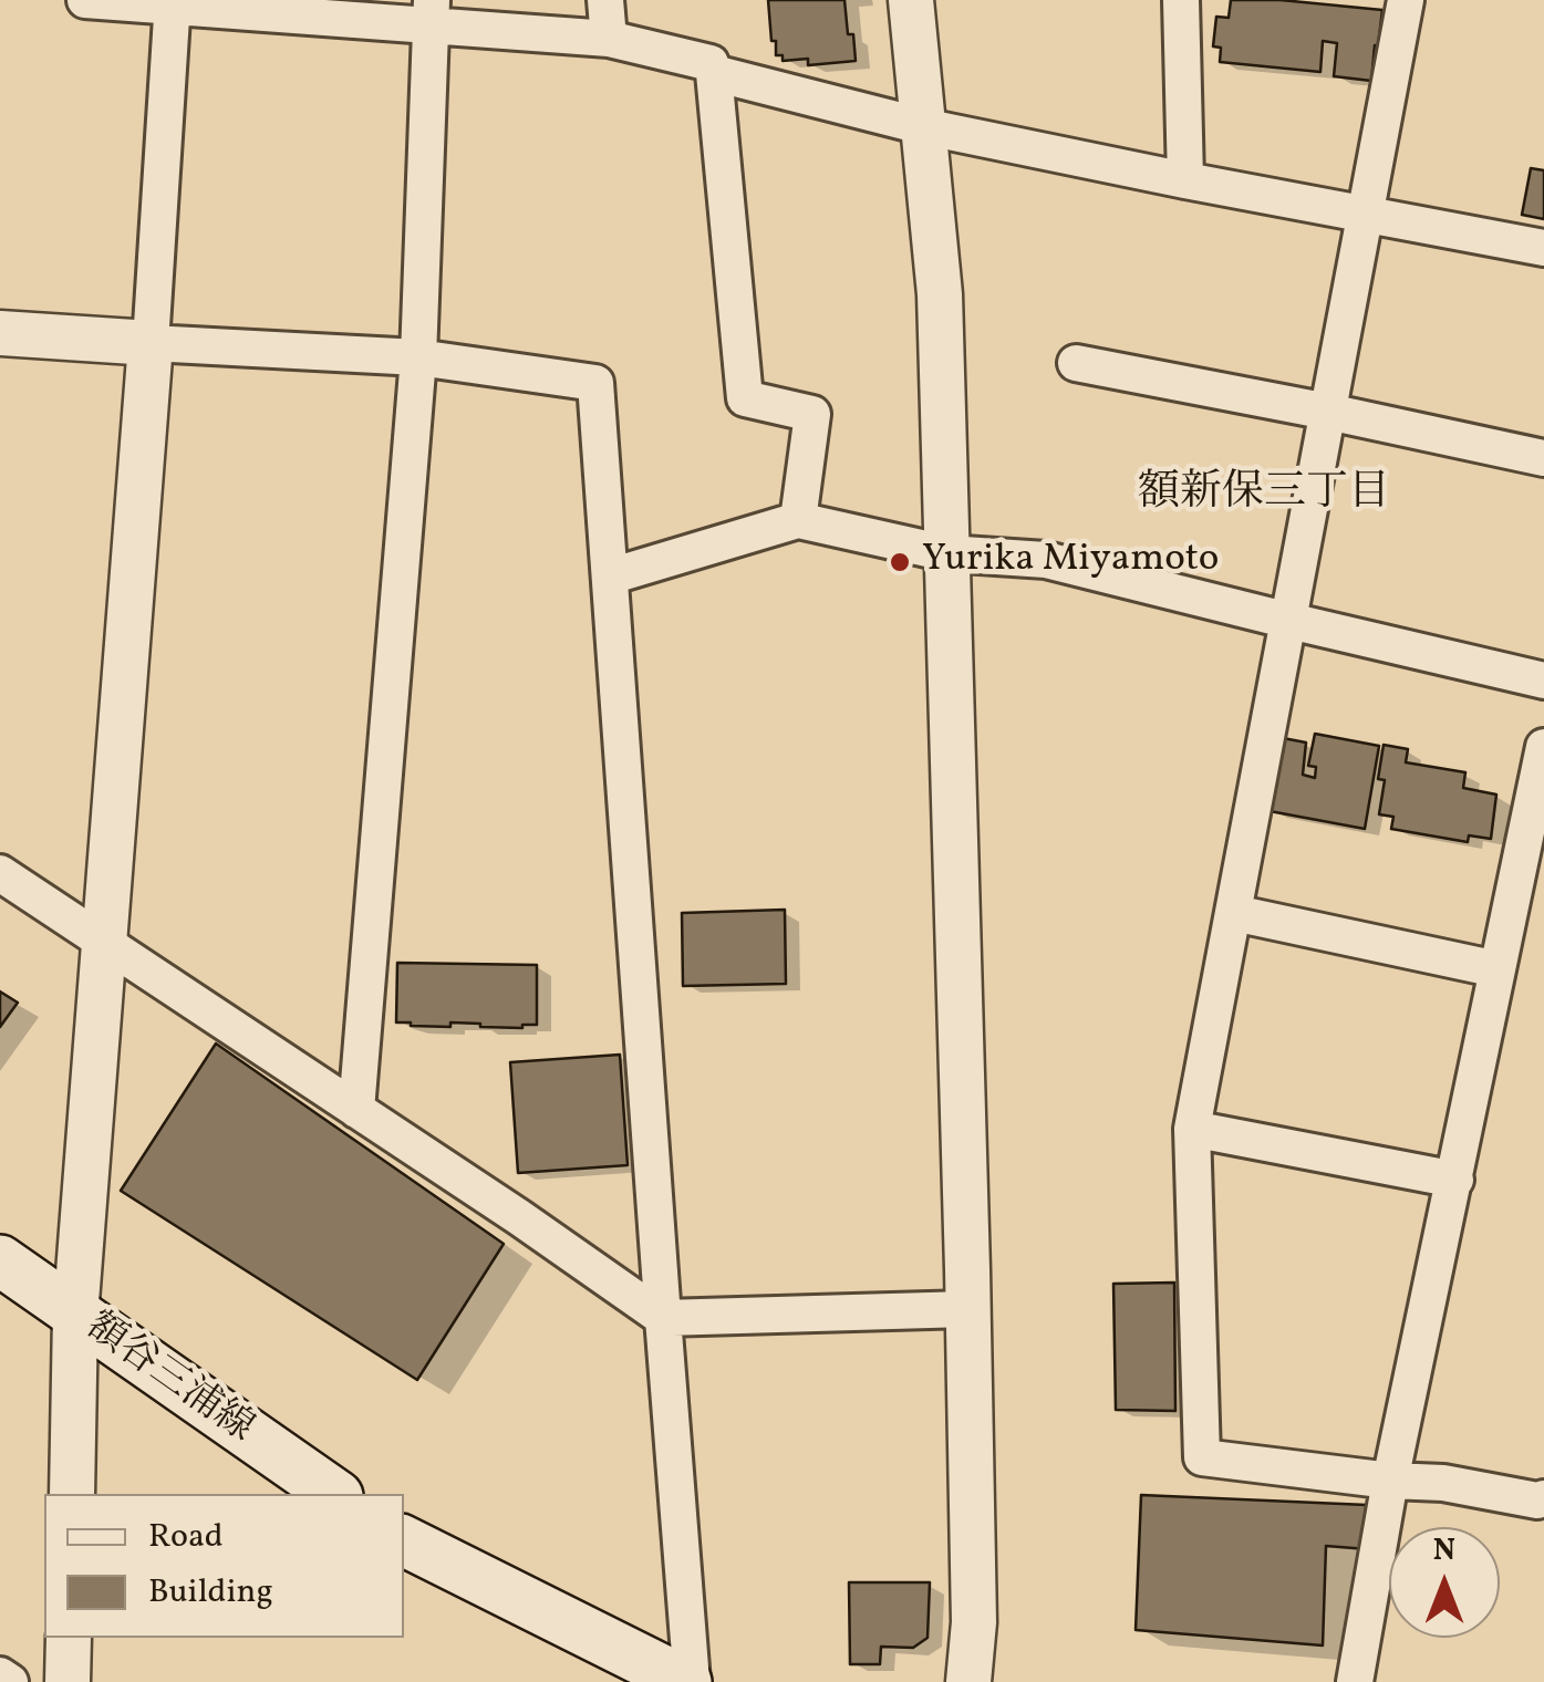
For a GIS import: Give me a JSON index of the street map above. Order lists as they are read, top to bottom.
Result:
{
  "streets": {
    "main road": ["額谷三浦線"]
  },
  "districts": ["額新保三丁目"],
  "places": ["Yurika Miyamoto"],
  "legend": ["Road", "Building"],
  "north": "top"
}
